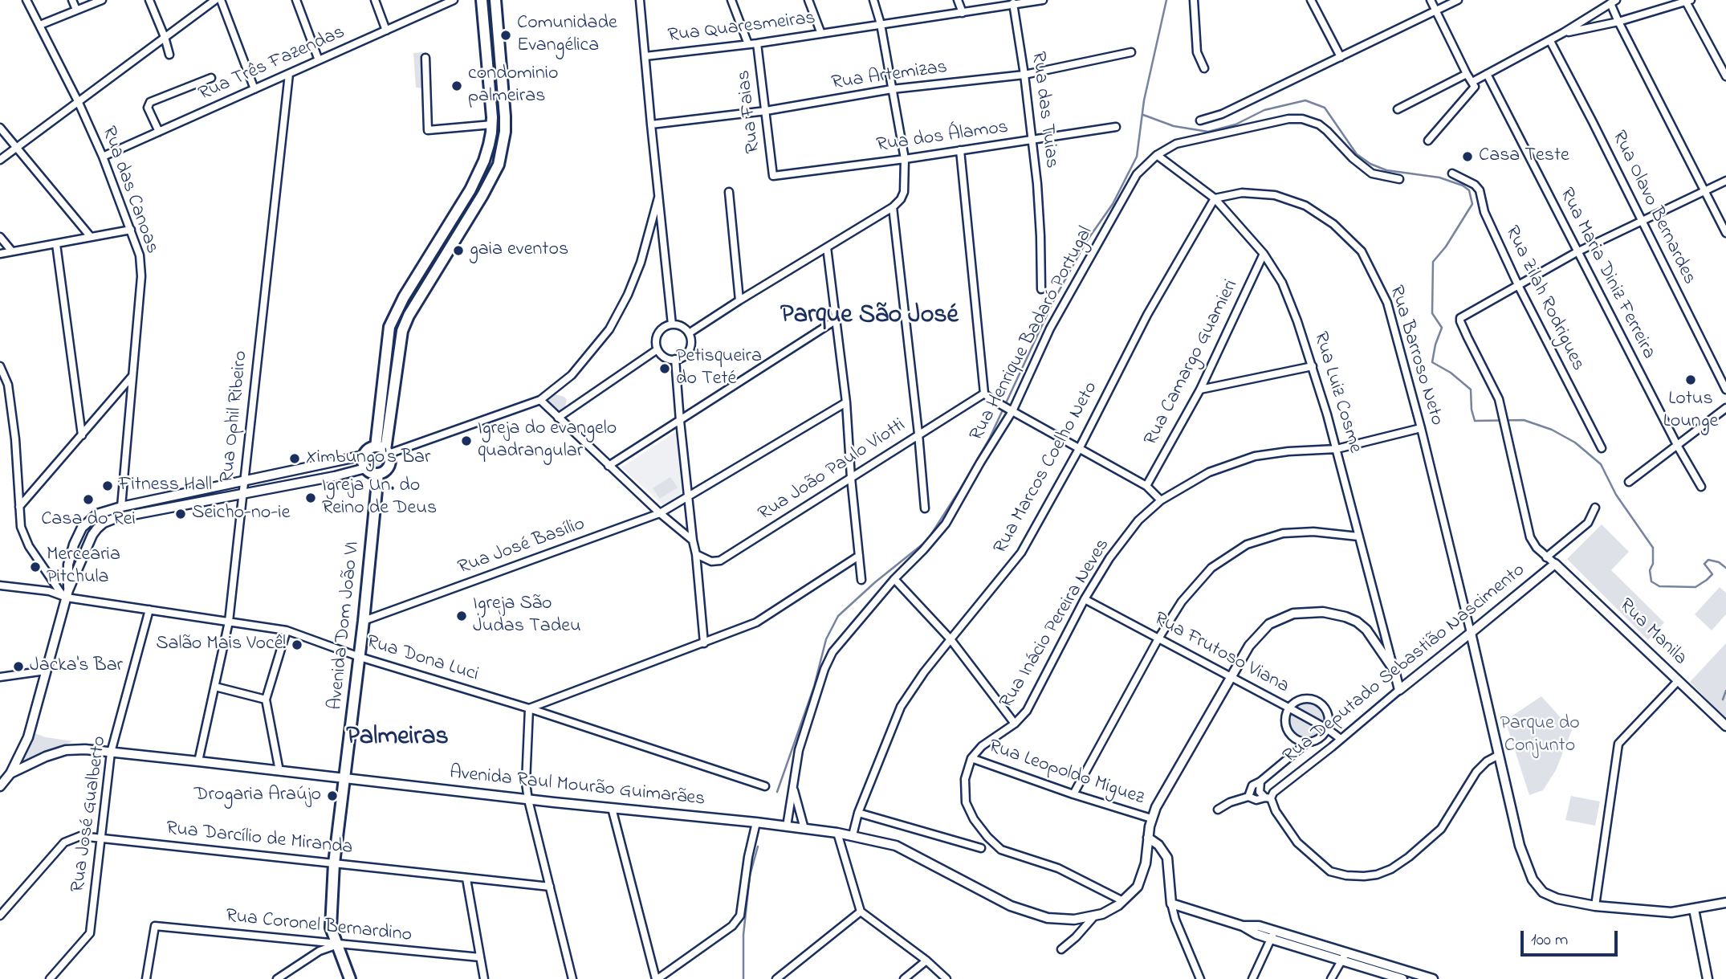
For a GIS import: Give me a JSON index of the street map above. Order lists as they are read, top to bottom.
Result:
{
  "streets": {
    "main road": ["Avenida Dom João VI"],
    "street": [
      "Rua Quaresmeiras",
      "Rua Três Fazendas",
      "Rua Artemizas",
      "Rua das Tuias",
      "Rua Faias",
      "Rua dos Álamos",
      "Rua das Canoas",
      "Rua Olavo Bernardes",
      "Rua Maria Diniz Ferreira",
      "Rua Zilah Rodrigues",
      "Rua Henrique Badaró Portugal",
      "Rua Barroso Neto",
      "Rua Camargo Guamieri",
      "Rua Luiz Cosme",
      "Rua Ophil Ribeiro",
      "Rua Marcos Coelho Neto",
      "Rua João Paulo Viotti",
      "Rua José Basílio",
      "Rua Inácio Pereira Neves",
      "Rua Manila",
      "Rua Frutoso Viana",
      "Rua Dona Luci",
      "Rua Deputado Sebastião Nascimento",
      "Rua Leopoldo Miguez",
      "Avenida Raul Mourão Guimarães",
      "Rua José Gualberto",
      "Rua Darcílio de Miranda",
      "Rua Coronel Bernardino"
    ]
  },
  "crossings": [
    ["Rua Quaresmeiras", "Rua das Tuias"],
    ["Rua Quaresmeiras", "Rua Faias"],
    ["Rua Três Fazendas", "Rua das Canoas"],
    ["Rua Três Fazendas", "Rua Ophil Ribeiro"],
    ["Rua Artemizas", "Rua das Tuias"],
    ["Rua Artemizas", "Rua Faias"],
    ["Rua das Tuias", "Rua dos Álamos"],
    ["Rua Faias", "Rua dos Álamos"],
    ["Rua Henrique Badaró Portugal", "Rua Luiz Cosme"],
    ["Rua Henrique Badaró Portugal", "Avenida Raul Mourão Guimarães"],
    ["Rua Barroso Neto", "Rua Luiz Cosme"],
    ["Rua Barroso Neto", "Rua Marcos Coelho Neto"],
    ["Rua Barroso Neto", "Rua Inácio Pereira Neves"],
    ["Rua Barroso Neto", "Rua Deputado Sebastião Nascimento"],
    ["Rua Camargo Guamieri", "Rua Luiz Cosme"],
    ["Rua Luiz Cosme", "Rua Marcos Coelho Neto"],
    ["Rua Luiz Cosme", "Rua Inácio Pereira Neves"],
    ["Rua Luiz Cosme", "Rua Deputado Sebastião Nascimento"],
    ["Rua Ophil Ribeiro", "Rua Dona Luci"],
    ["Rua Ophil Ribeiro", "Avenida Raul Mourão Guimarães"],
    ["Rua Marcos Coelho Neto", "Avenida Raul Mourão Guimarães"],
    ["Rua José Basílio", "Avenida Dom João VI"],
    ["Rua Inácio Pereira Neves", "Rua Frutoso Viana"],
    ["Rua Inácio Pereira Neves", "Rua Leopoldo Miguez"],
    ["Avenida Dom João VI", "Rua Dona Luci"],
    ["Avenida Dom João VI", "Avenida Raul Mourão Guimarães"],
    ["Avenida Dom João VI", "Rua Darcílio de Miranda"],
    ["Avenida Dom João VI", "Rua Coronel Bernardino"],
    ["Rua Manila", "Rua Deputado Sebastião Nascimento"],
    ["Rua Frutoso Viana", "Rua Deputado Sebastião Nascimento"],
    ["Rua Dona Luci", "Rua José Gualberto"],
    ["Avenida Raul Mourão Guimarães", "Rua José Gualberto"],
    ["Rua José Gualberto", "Rua Darcílio de Miranda"]
  ],
  "districts": ["Parque São José", "Palmeiras"],
  "parks": ["Parque do Conjunto"],
  "places": [
    "Comunidade Evangélica",
    "condominio palmeiras",
    "Casa Teste",
    "gaia eventos",
    "Petisqueira do Teté",
    "Lotus Lounge",
    "Igreja do evangelo quadrangular",
    "Ximbungo's Bar",
    "Fitness Hall",
    "Igreja Un. do Reino de Deus",
    "Casa do Rei",
    "Seicho-no-ie",
    "Mercearia Pitchula",
    "Igreja São Judas Tadeu",
    "Salão Mais Você!",
    "Jacka's Bar",
    "Drogaria Araújo"
  ],
  "scale_bar": "100 m"
}
